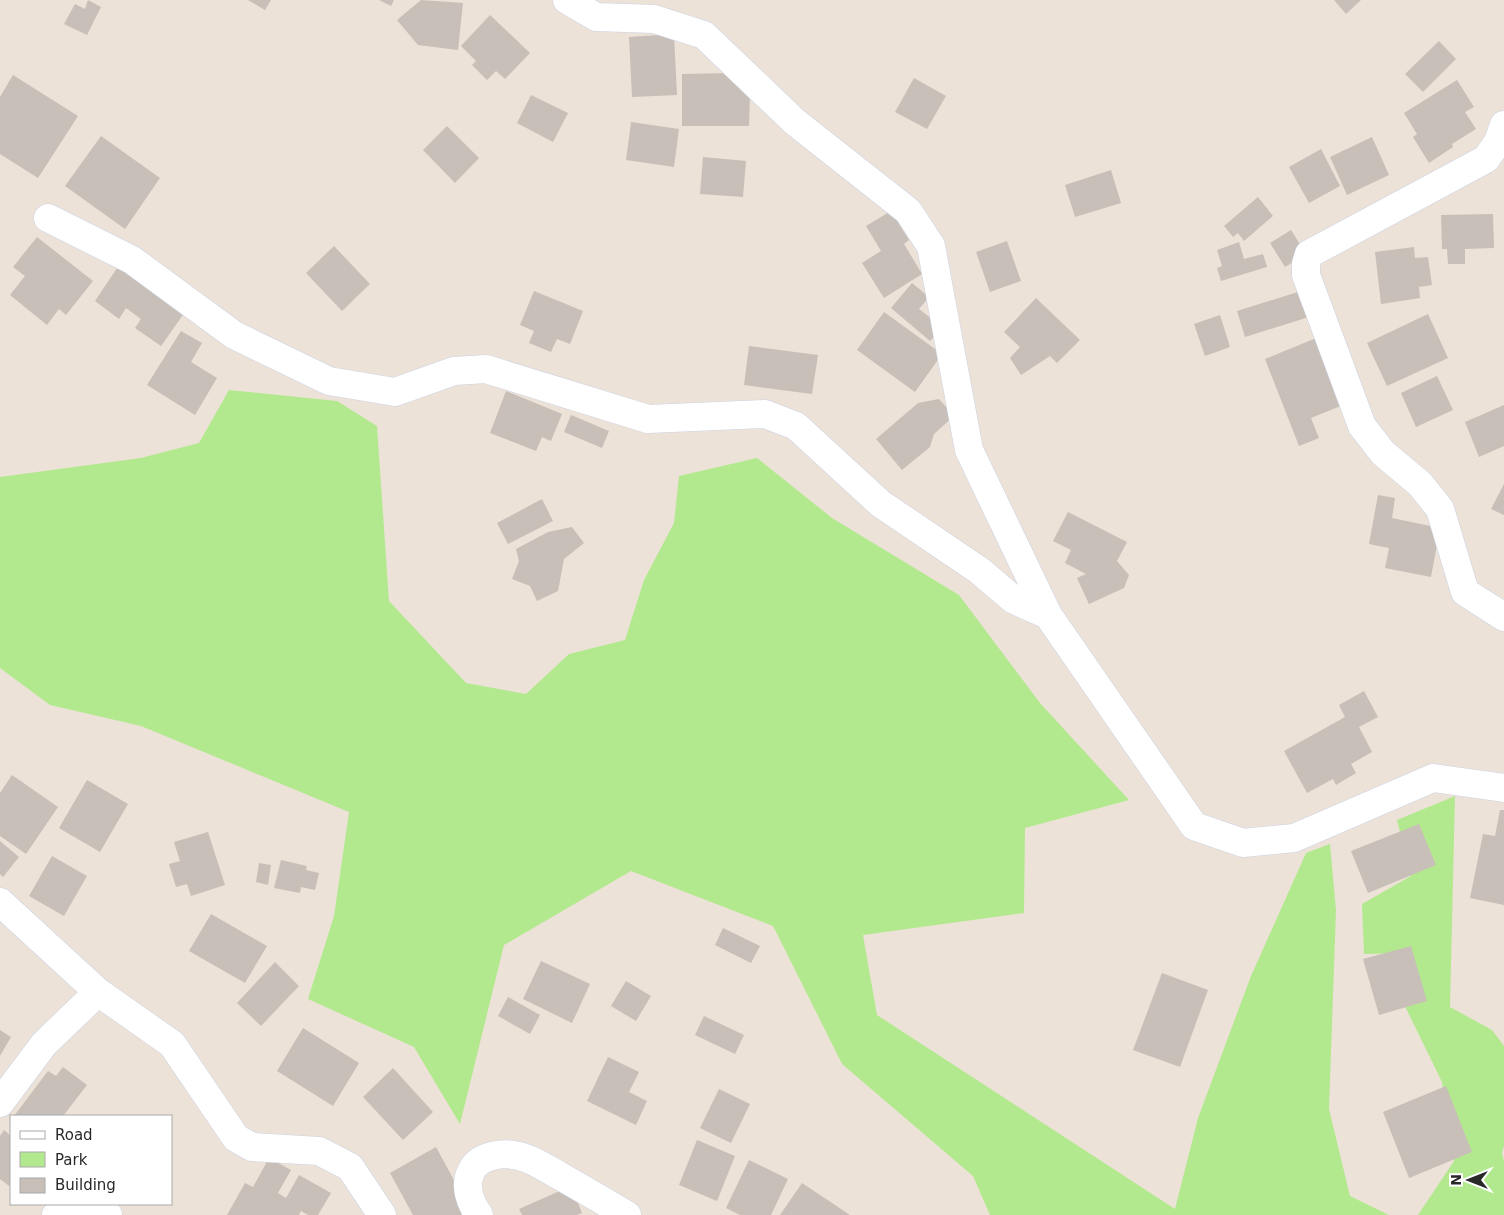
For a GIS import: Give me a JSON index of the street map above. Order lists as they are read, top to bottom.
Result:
{
  "legend": ["Road", "Park", "Building"],
  "north": "left"
}
